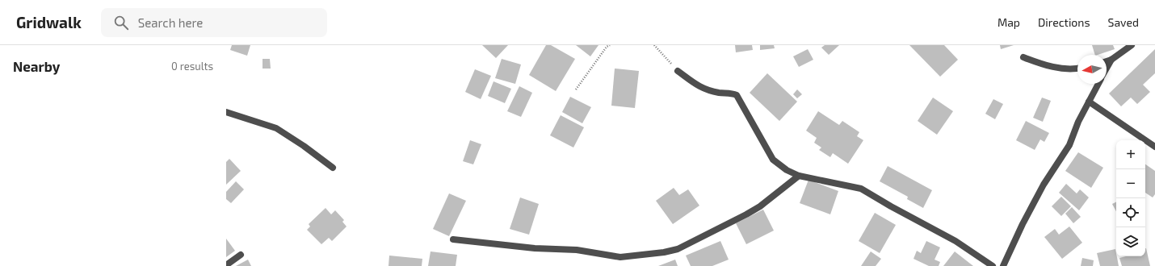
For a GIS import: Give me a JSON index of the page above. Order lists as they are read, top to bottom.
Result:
{
  "north": "left",
  "page": {
    "header": "Gridwalk",
    "search": "Search here",
    "nav": ["Map", "Directions", "Saved"],
    "heading": ["Nearby", "0 results"],
    "map_buttons": ["+", "−"]
  }
}
